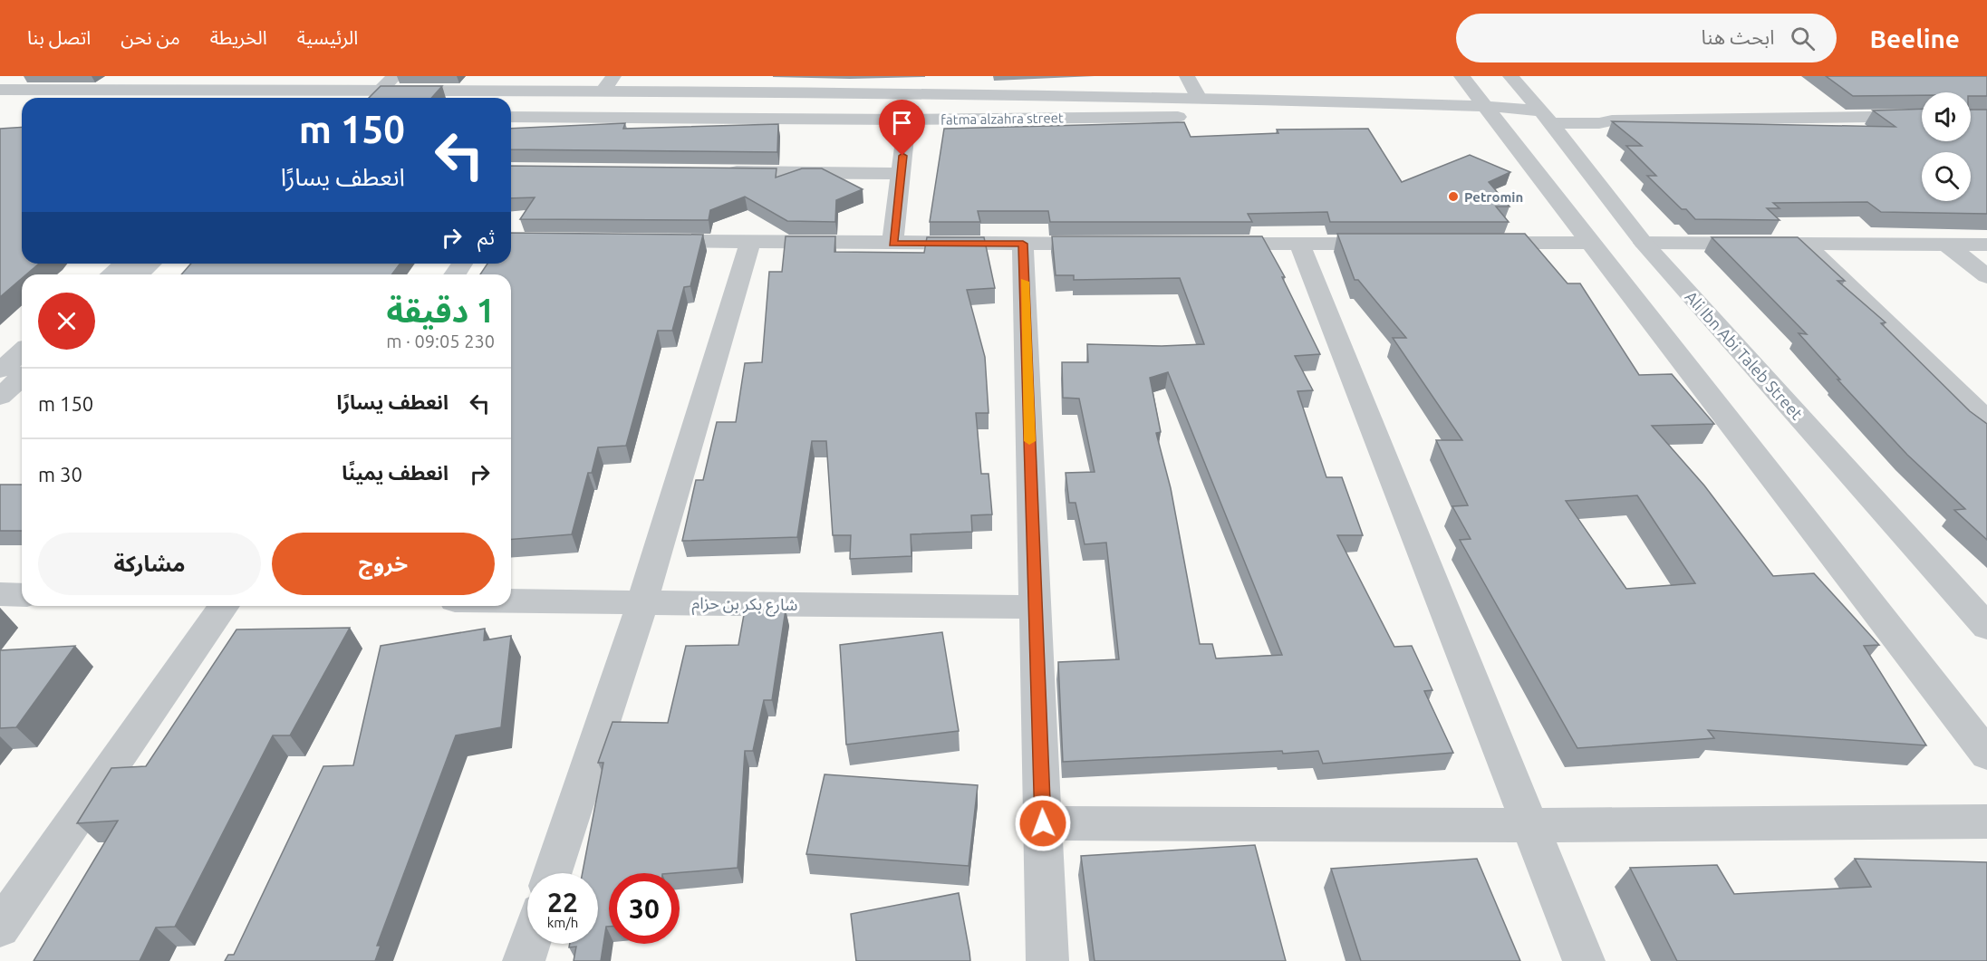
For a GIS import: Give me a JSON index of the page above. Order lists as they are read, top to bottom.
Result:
{
  "streets": {
    "street": ["fatma alzahra street", "Ali Ibn Abi Taleb Street", "شارع بكر بن حزام"]
  },
  "places": ["Petromin"],
  "page": {
    "header": "Beeline",
    "search": "ابحث هنا",
    "nav": [
      "الرئيسية",
      "الخريطة",
      "من نحن",
      "اتصل بنا"
    ],
    "turn": ["150 m", "انعطف يسارًا"],
    "then": "ثم",
    "heading": ["1 دقيقة", "230 m · 09:05"],
    "list": [
      {
        "name": "انعطف يسارًا",
        "value": "150 m"
      },
      {
        "name": "انعطف يمينًا",
        "value": "30 m"
      }
    ],
    "buttons": ["خروج", "مشاركة"],
    "speed": "22 km/h",
    "limit": "30"
  }
}
